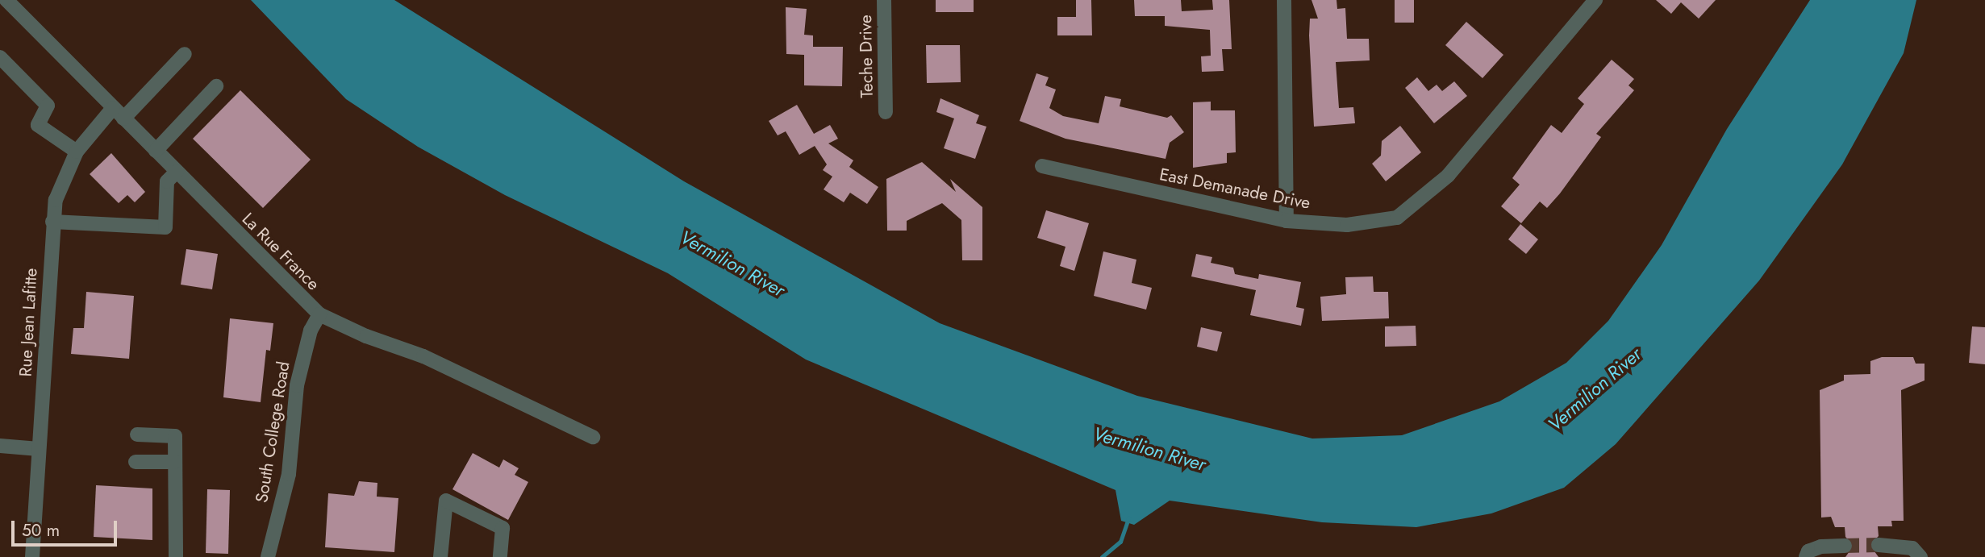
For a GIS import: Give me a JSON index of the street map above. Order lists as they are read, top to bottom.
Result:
{
  "streets": {
    "street": [
      "Teche Drive",
      "East Demanade Drive",
      "La Rue France",
      "Rue Jean Lafitte",
      "South College Road"
    ]
  },
  "crossings": [
    ["La Rue France", "Rue Jean Lafitte"],
    ["La Rue France", "South College Road"]
  ],
  "water": ["Vermilion River"],
  "scale_bar": "50 m"
}
